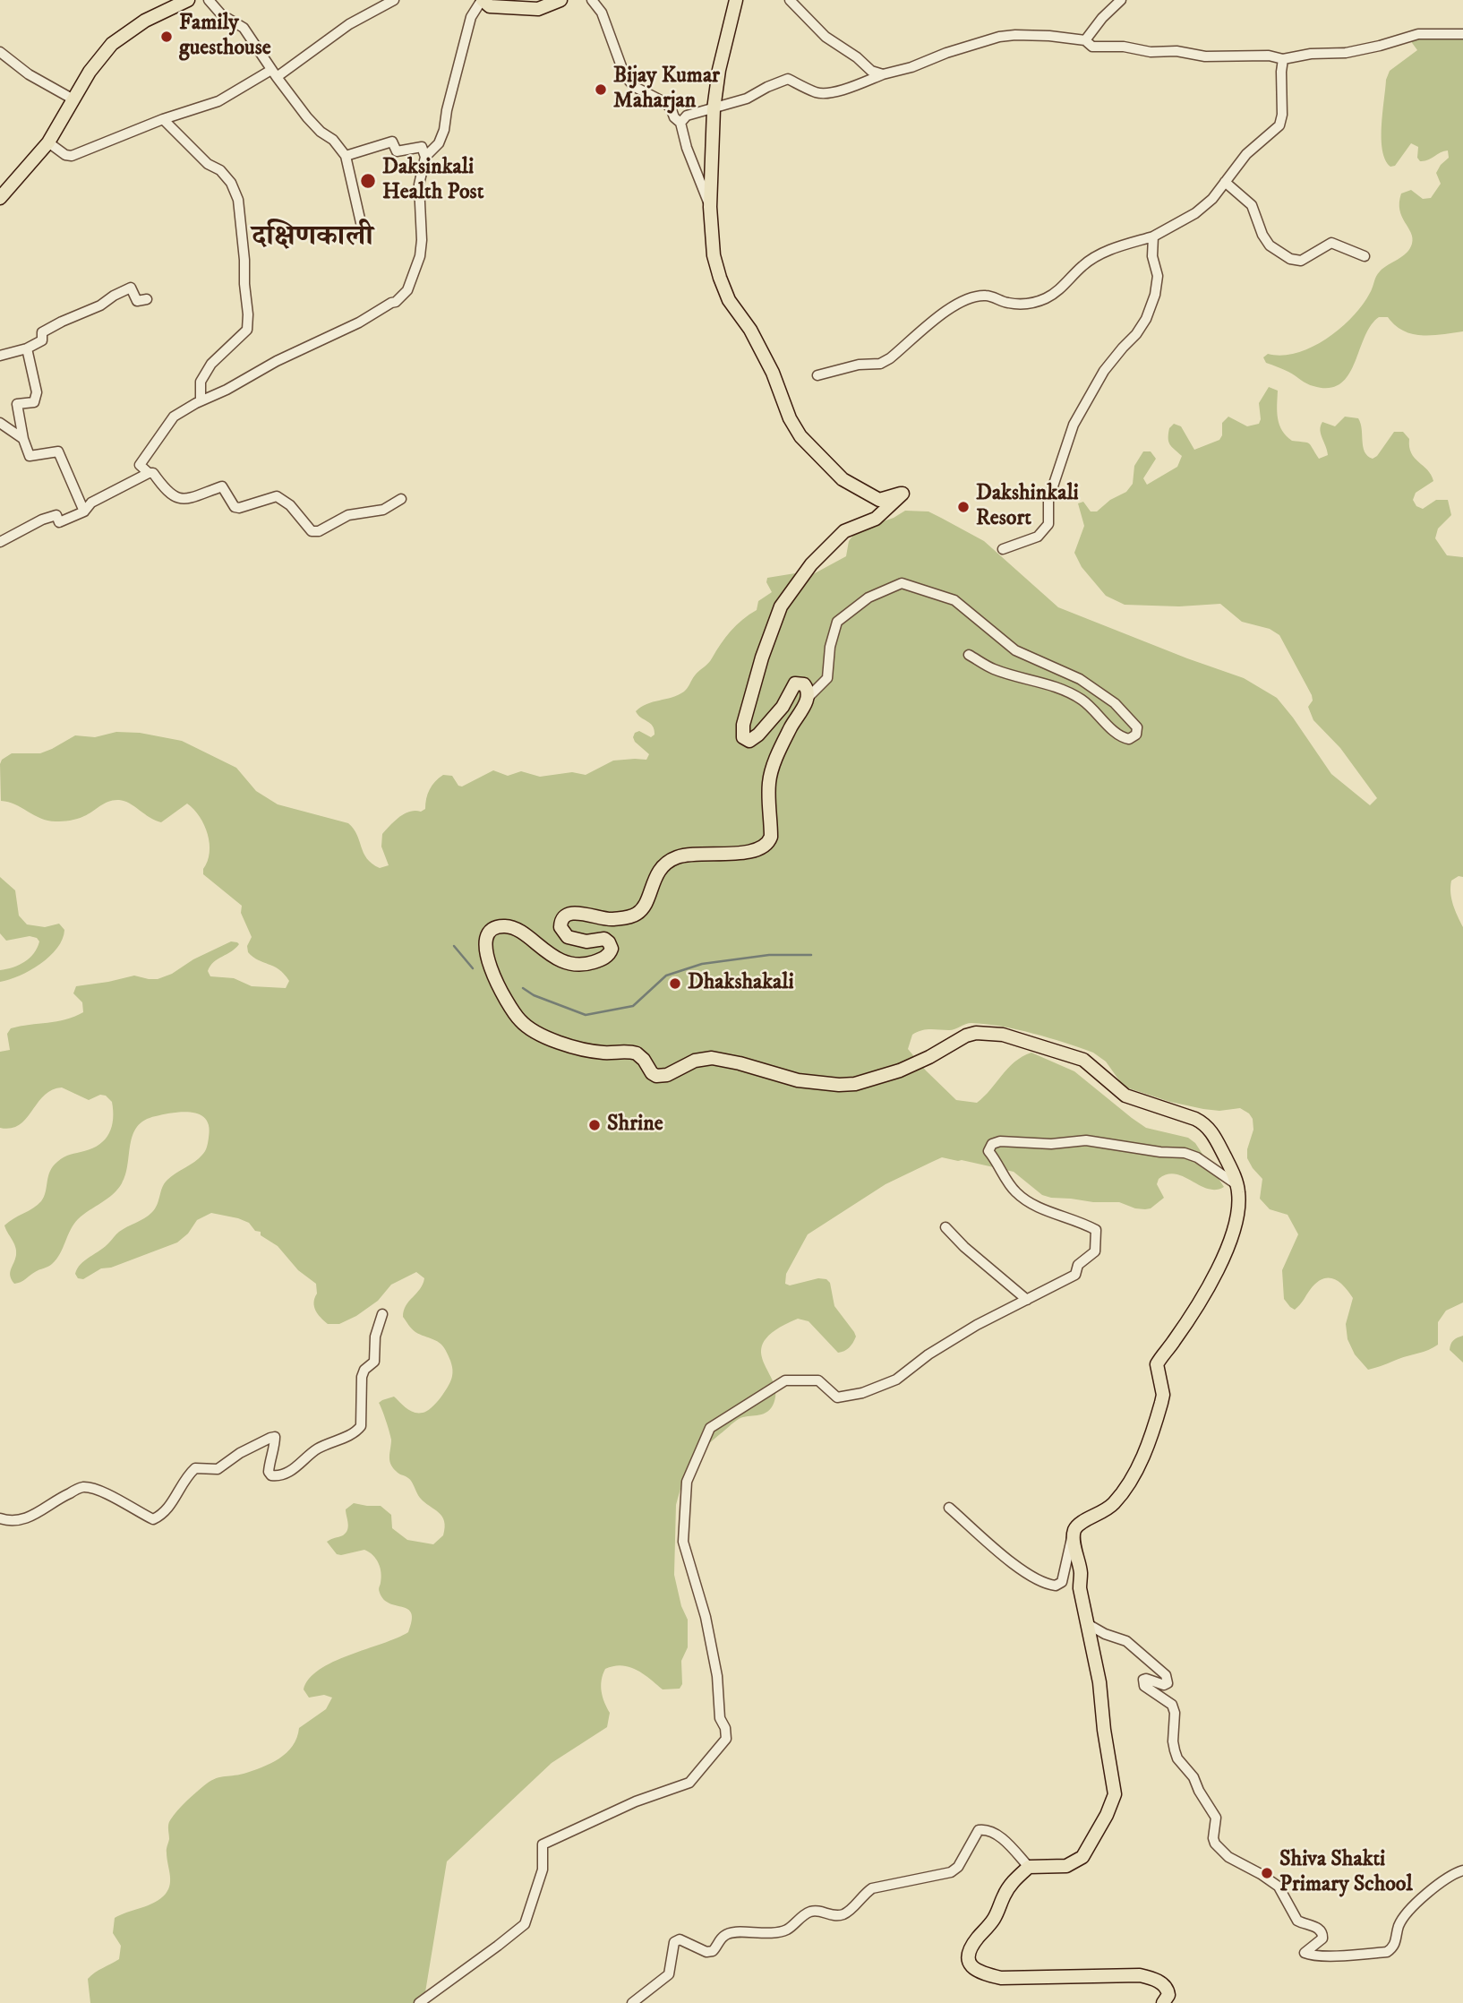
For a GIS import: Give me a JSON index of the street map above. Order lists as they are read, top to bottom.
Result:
{
  "districts": ["दक्षि‍णकाली"],
  "places": [
    "Family guesthouse",
    "Bijay Kumar Maharjan",
    "Daksinkali Health Post",
    "Dakshinkali Resort",
    "Dhakshakali",
    "Shrine",
    "Shiva Shakti Primary School"
  ]
}
